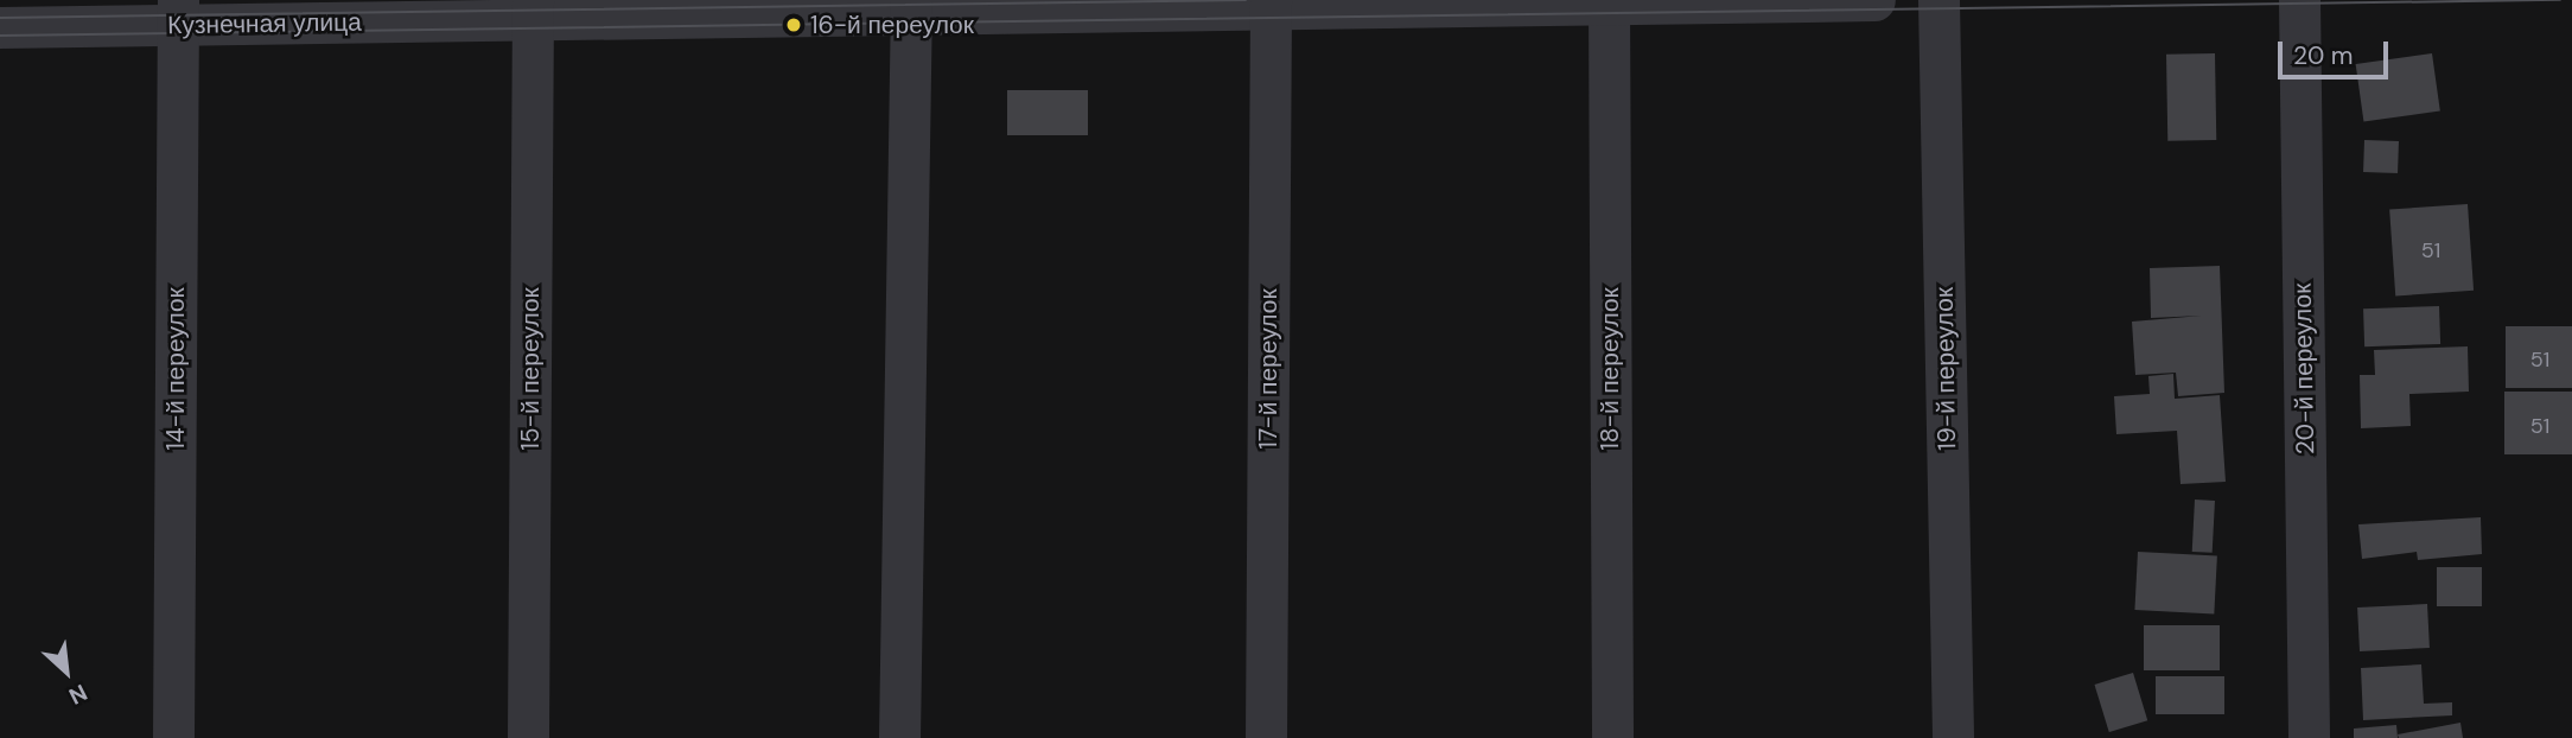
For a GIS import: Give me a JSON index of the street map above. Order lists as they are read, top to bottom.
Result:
{
  "streets": {
    "street": [
      "Кузнечная улица",
      "14-й переулок",
      "15-й переулок",
      "17-й переулок",
      "18-й переулок",
      "19-й переулок",
      "20-й переулок"
    ]
  },
  "crossings": [
    ["Кузнечная улица", "14-й переулок"],
    ["Кузнечная улица", "15-й переулок"],
    ["Кузнечная улица", "17-й переулок"],
    ["Кузнечная улица", "18-й переулок"]
  ],
  "places": ["16-й переулок"],
  "house_numbers": ["51", "51", "51"],
  "scale_bar": "20 m",
  "north": "bottom right"
}
